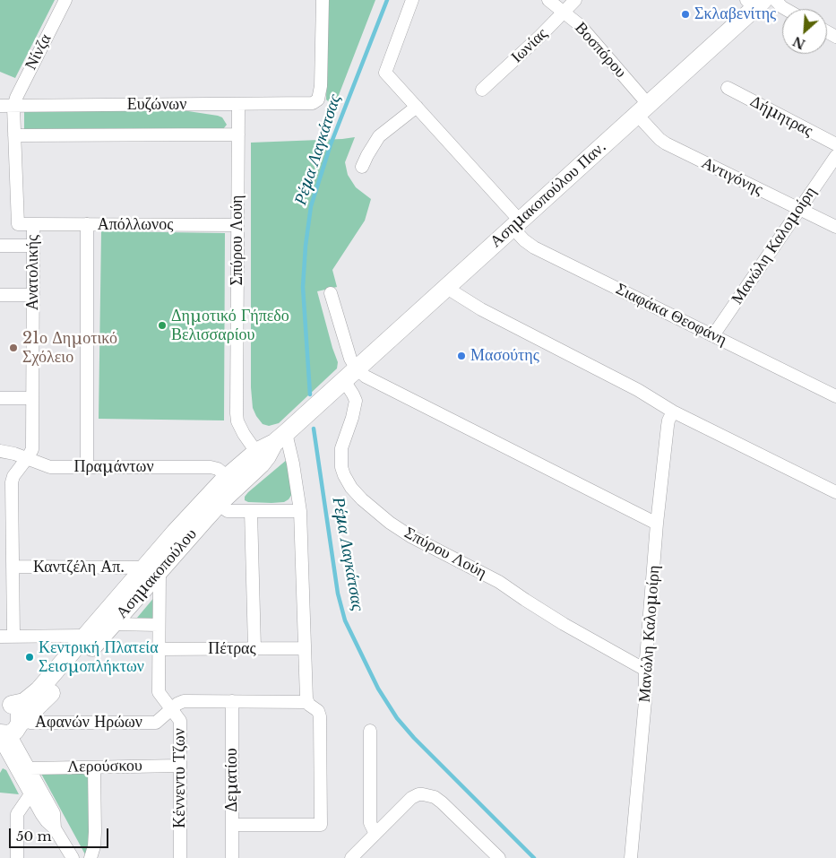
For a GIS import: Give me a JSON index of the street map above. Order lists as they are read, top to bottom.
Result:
{
  "streets": {
    "street": [
      "Ιωνίας",
      "Βοσπόρου",
      "Νίνζα",
      "Ευζώνων",
      "Δήμητρας",
      "Αντιγόνης",
      "Ασημακοπούλου Παν.",
      "Απόλλωνος",
      "Σπύρου Λούη",
      "Μανώλη Καλομοίρη",
      "Ανατολικής",
      "Σιαφάκα Θεοφάνη",
      "Πραμάντων",
      "Καντζέλη Απ.",
      "Ασημακοπούλου",
      "Πέτρας",
      "Αφανών Ηρώων",
      "Λερούσκου",
      "Κέννεντυ Τζων",
      "Δεματίου"
    ]
  },
  "crossings": [
    ["Ιωνίας", "Βοσπόρου"],
    ["Βοσπόρου", "Αντιγόνης"],
    ["Βοσπόρου", "Ασημακοπούλου Παν."],
    ["Νίνζα", "Ευζώνων"],
    ["Νίνζα", "Ανατολικής"],
    ["Ευζώνων", "Σπύρου Λούη"],
    ["Ευζώνων", "Ανατολικής"],
    ["Αντιγόνης", "Ασημακοπούλου Παν."],
    ["Αντιγόνης", "Μανώλη Καλομοίρη"],
    ["Ασημακοπούλου Παν.", "Σπύρου Λούη"],
    ["Ασημακοπούλου Παν.", "Σιαφάκα Θεοφάνη"],
    ["Ασημακοπούλου Παν.", "Ασημακοπούλου"],
    ["Απόλλωνος", "Σπύρου Λούη"],
    ["Απόλλωνος", "Ανατολικής"],
    ["Σπύρου Λούη", "Μανώλη Καλομοίρη"],
    ["Σπύρου Λούη", "Ασημακοπούλου"],
    ["Μανώλη Καλομοίρη", "Σιαφάκα Θεοφάνη"],
    ["Ανατολικής", "Πραμάντων"],
    ["Ανατολικής", "Καντζέλη Απ."],
    ["Πραμάντων", "Ασημακοπούλου"],
    ["Καντζέλη Απ.", "Ασημακοπούλου"],
    ["Καντζέλη Απ.", "Κέννεντυ Τζων"],
    ["Ασημακοπούλου", "Αφανών Ηρώων"],
    ["Ασημακοπούλου", "Κέννεντυ Τζων"],
    ["Πέτρας", "Κέννεντυ Τζων"],
    ["Αφανών Ηρώων", "Κέννεντυ Τζων"],
    ["Αφανών Ηρώων", "Δεματίου"],
    ["Λερούσκου", "Κέννεντυ Τζων"]
  ],
  "water": ["Ρέμα Λαγκάτσας"],
  "places": [
    "Σκλαβενίτης",
    "Δημοτικό Γήπεδο Βελισσαρίου",
    "21ο Δημοτικό Σχόλειο",
    "Μασούτης",
    "Κεντρική Πλατεία Σεισμοπλήκτων"
  ],
  "scale_bar": "50 m",
  "north": "bottom left"
}
